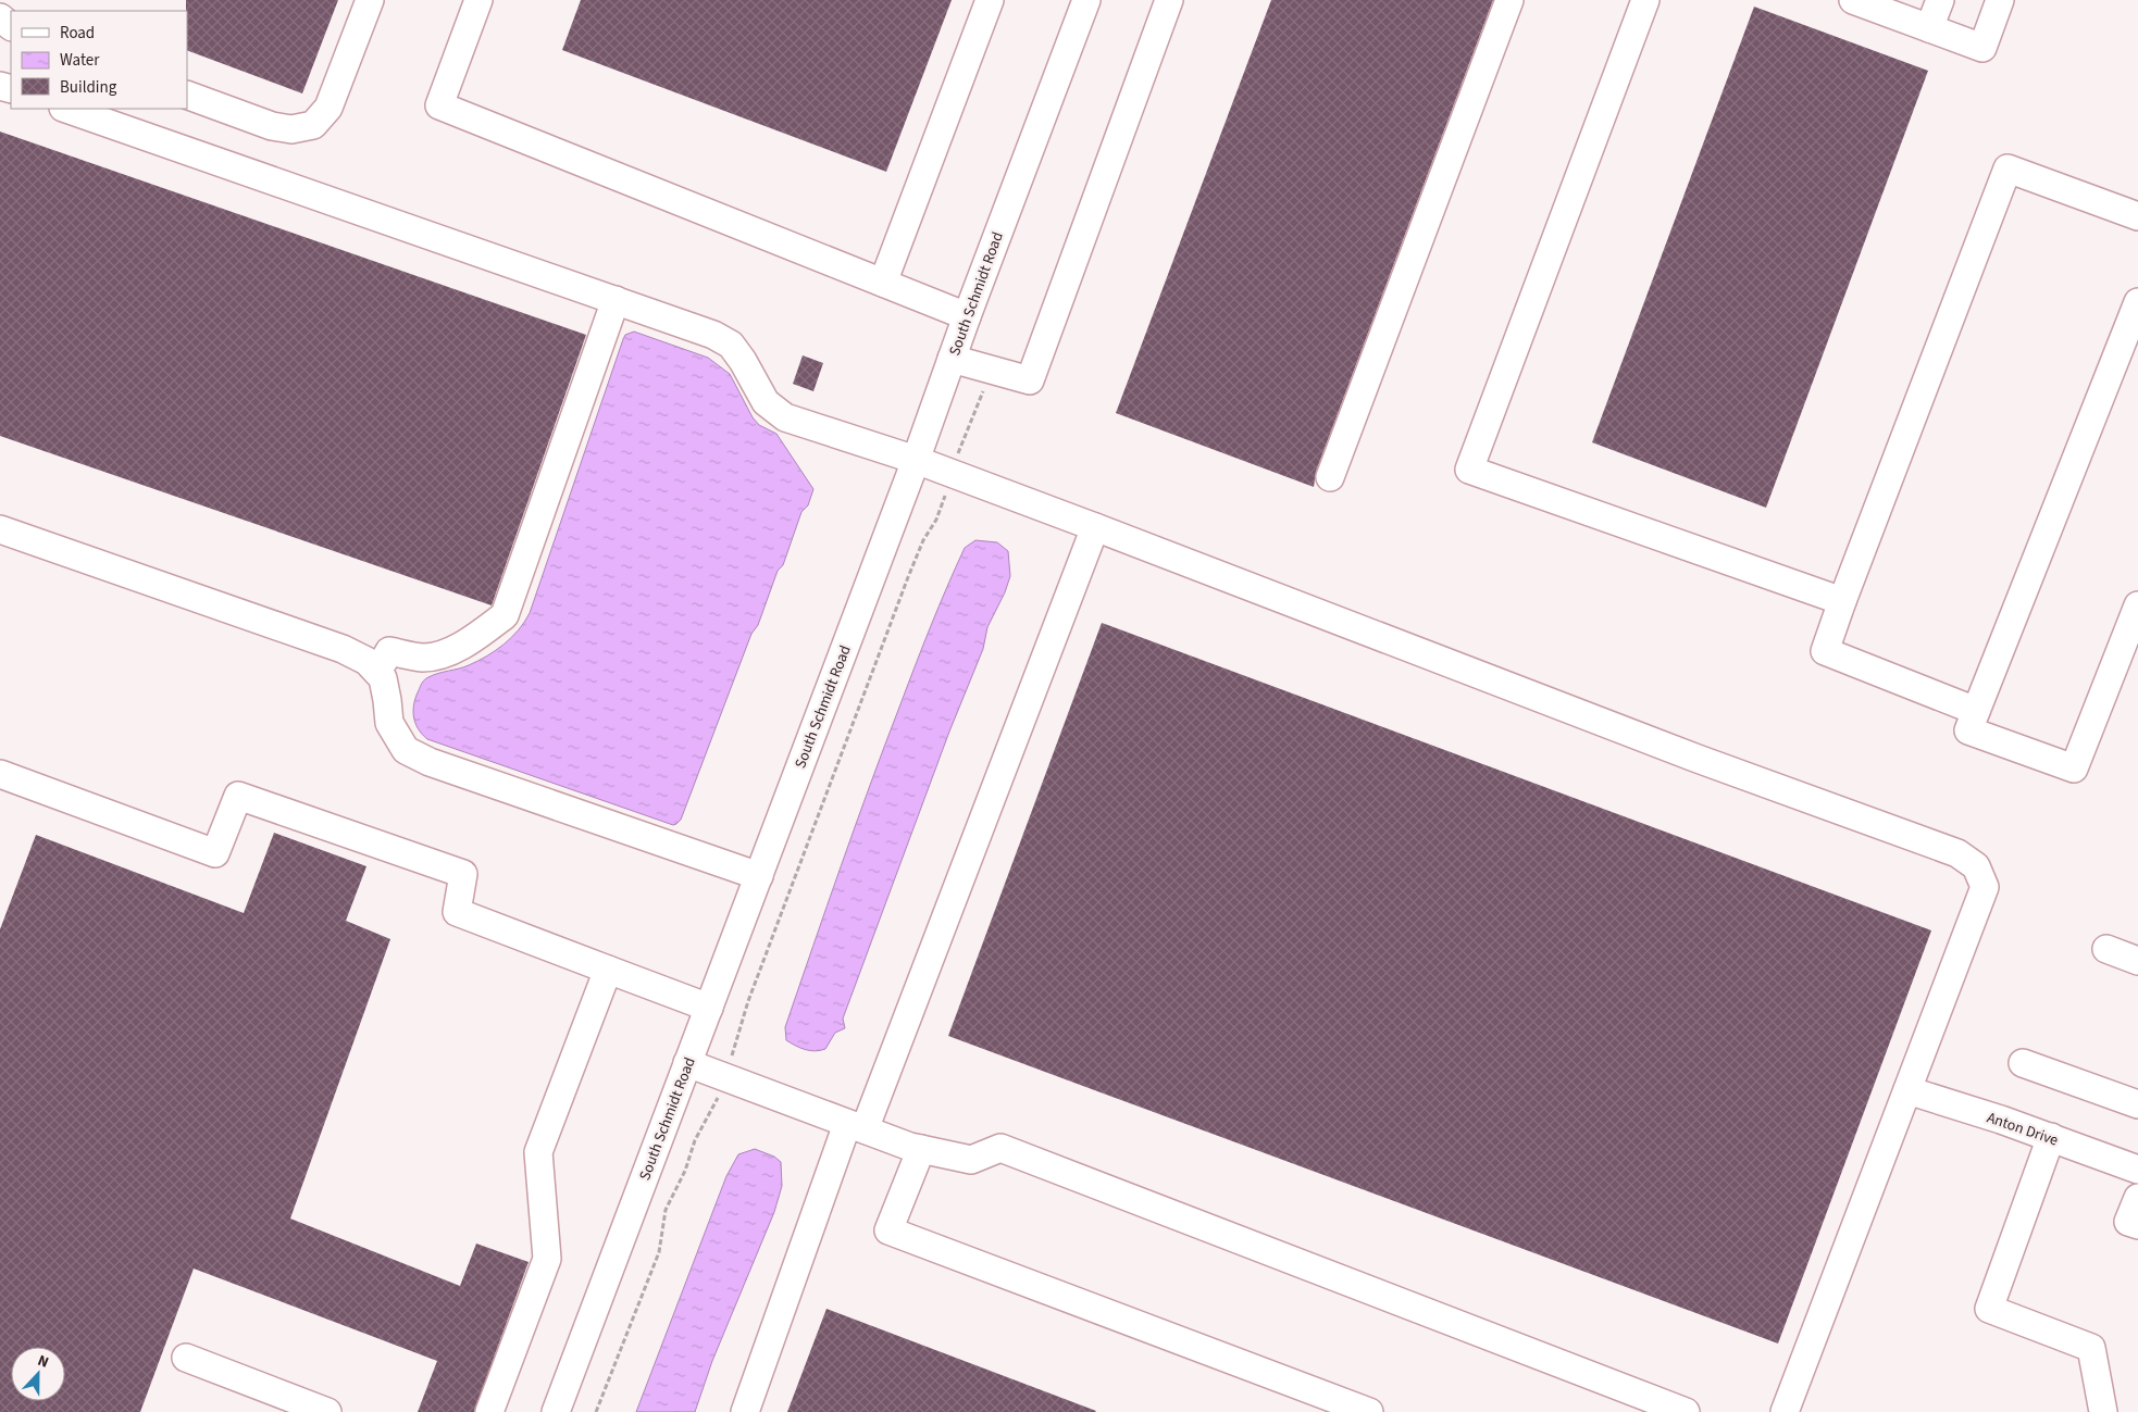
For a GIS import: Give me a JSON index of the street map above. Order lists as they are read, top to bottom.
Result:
{
  "streets": {
    "street": ["South Schmidt Road", "Anton Drive"]
  },
  "legend": ["Road", "Water", "Building"],
  "north": "top"
}
